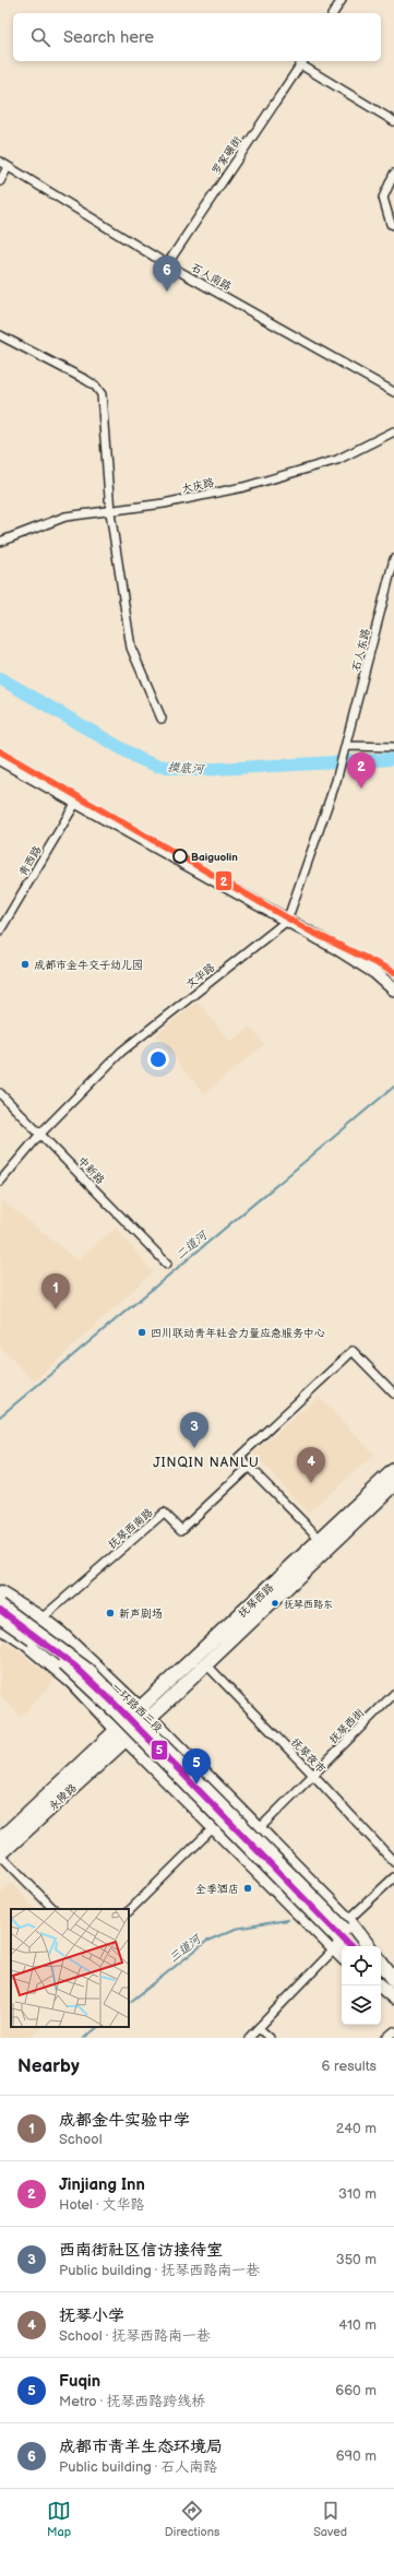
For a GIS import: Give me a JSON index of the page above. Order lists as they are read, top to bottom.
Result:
{
  "streets": {
    "main road": ["抚琴西路", "一环路西三段", "永陵路"],
    "street": [
      "罗家碾街",
      "石人南路",
      "大庆路",
      "石人东路",
      "青西路",
      "文华路",
      "中新路",
      "抚琴西南路",
      "抚琴西街",
      "抚琴夜市"
    ]
  },
  "crossings": [
    ["罗家碾街", "石人南路"],
    ["文华路", "中新路"],
    ["抚琴西南路", "一环路西三段"],
    ["抚琴西路", "一环路西三段"],
    ["抚琴西路", "抚琴夜市"],
    ["抚琴西路", "永陵路"],
    ["一环路西三段", "抚琴西街"],
    ["一环路西三段", "永陵路"],
    ["抚琴西街", "抚琴夜市"]
  ],
  "districts": ["JINQIN NANLU"],
  "water": ["摸底河", "二道河", "三道河"],
  "places": [
    "Baiguolin",
    "成都市金牛交子幼儿园",
    "四川联动青年社会力量应急服务中心",
    "抚琴西路东",
    "新声剧场",
    "全季酒店"
  ],
  "lines": ["transit line 2", "transit line 5"],
  "page": {
    "search": "Search here",
    "pins": [
      "6",
      "2",
      "1",
      "3",
      "4",
      "5"
    ],
    "heading": ["Nearby", "6 results"],
    "list": [
      {
        "mark": "1",
        "name": "成都金牛实验中学",
        "note": "School",
        "value": "240 m"
      },
      {
        "mark": "2",
        "name": "Jinjiang Inn",
        "note": "Hotel · 文华路",
        "value": "310 m"
      },
      {
        "mark": "3",
        "name": "西南街社区信访接待室",
        "note": "Public building · 抚琴西路南一巷",
        "value": "350 m"
      },
      {
        "mark": "4",
        "name": "抚琴小学",
        "note": "School · 抚琴西路南一巷",
        "value": "410 m"
      },
      {
        "mark": "5",
        "name": "Fuqin",
        "note": "Metro · 抚琴西路跨线桥",
        "value": "660 m"
      },
      {
        "mark": "6",
        "name": "成都市青羊生态环境局",
        "note": "Public building · 石人南路",
        "value": "690 m"
      }
    ],
    "nav": ["Map", "Directions", "Saved"]
  }
}
